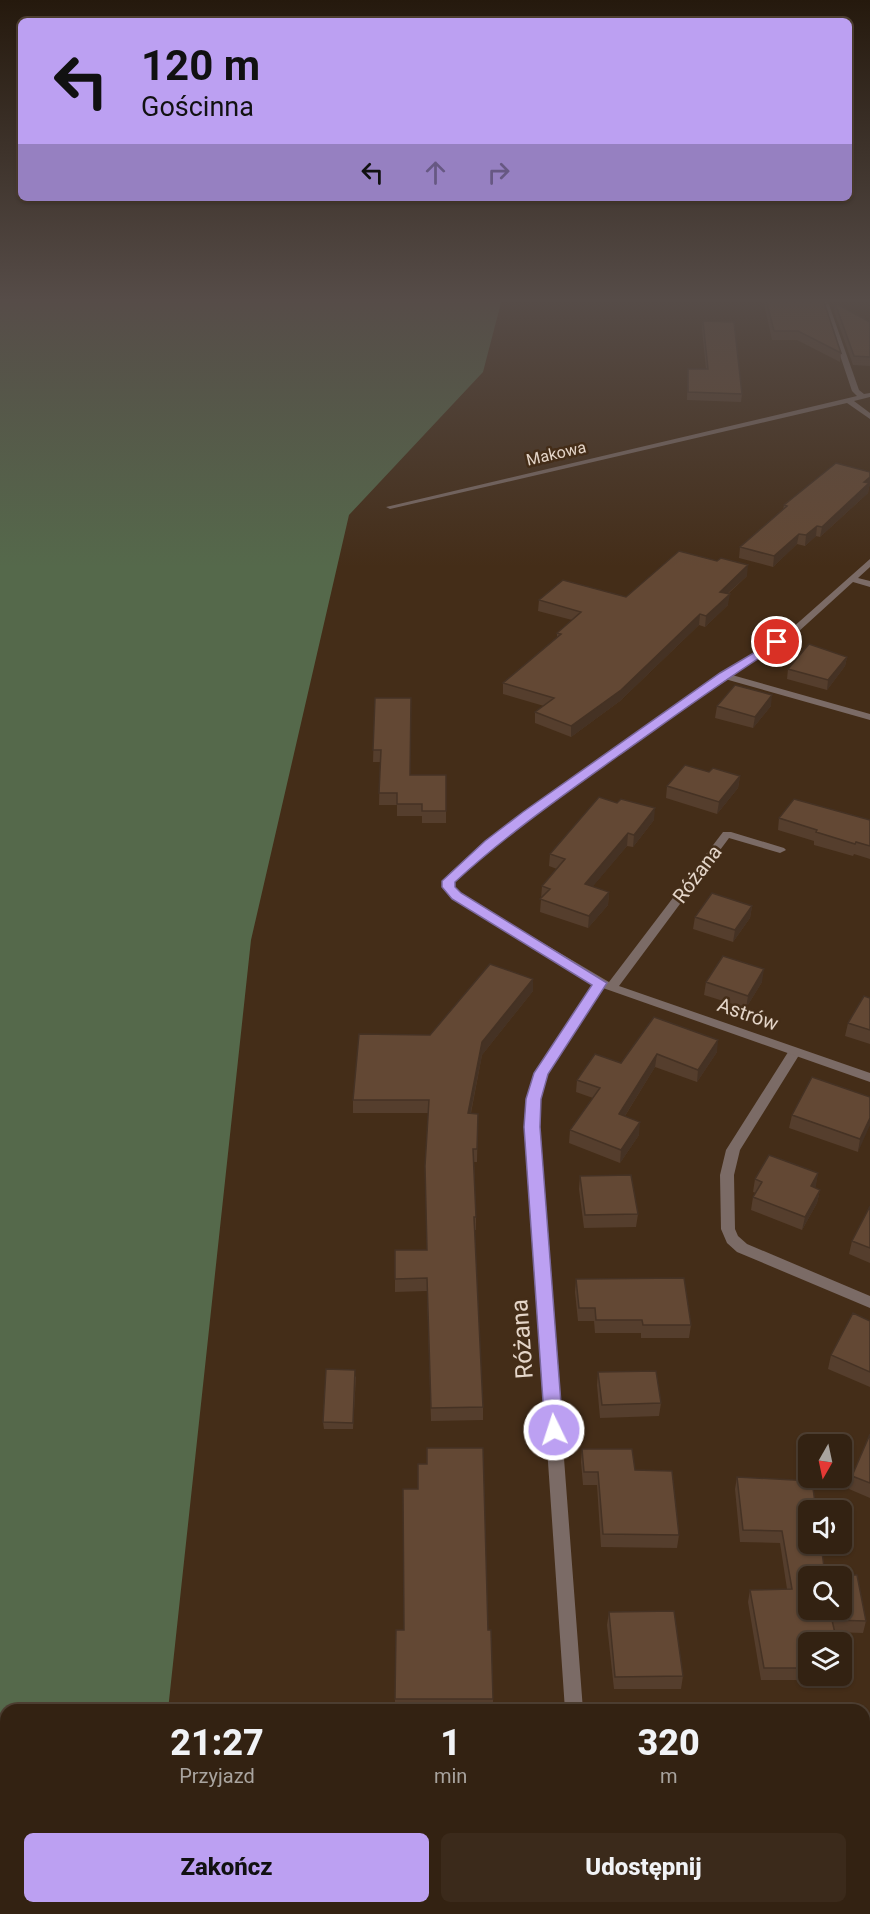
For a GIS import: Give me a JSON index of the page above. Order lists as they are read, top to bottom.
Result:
{
  "streets": {
    "street": ["Makowa", "Różana", "Astrów"]
  },
  "crossings": [
    ["Różana", "Astrów"]
  ],
  "north": "bottom",
  "page": {
    "turn": ["120 m", "Gościnna"],
    "eta": [
      "21:27",
      "Przyjazd",
      "1",
      "min",
      "320",
      "m"
    ],
    "buttons": ["Zakończ", "Udostępnij"]
  }
}
